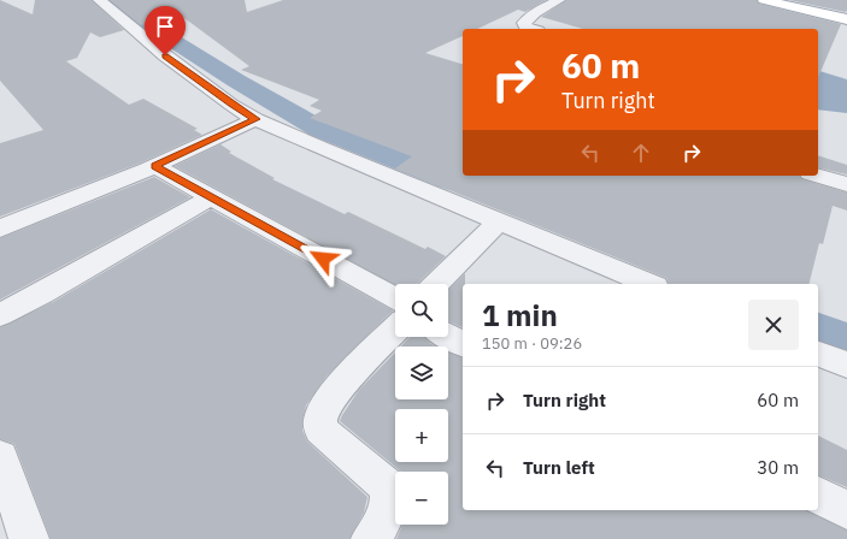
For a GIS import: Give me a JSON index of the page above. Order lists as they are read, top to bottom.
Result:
{
  "page": {
    "turn": ["60 m", "Turn right"],
    "map_buttons": ["+", "−"],
    "heading": ["1 min", "150 m · 09:26"],
    "list": [
      {
        "name": "Turn right",
        "value": "60 m"
      },
      {
        "name": "Turn left",
        "value": "30 m"
      }
    ]
  }
}
